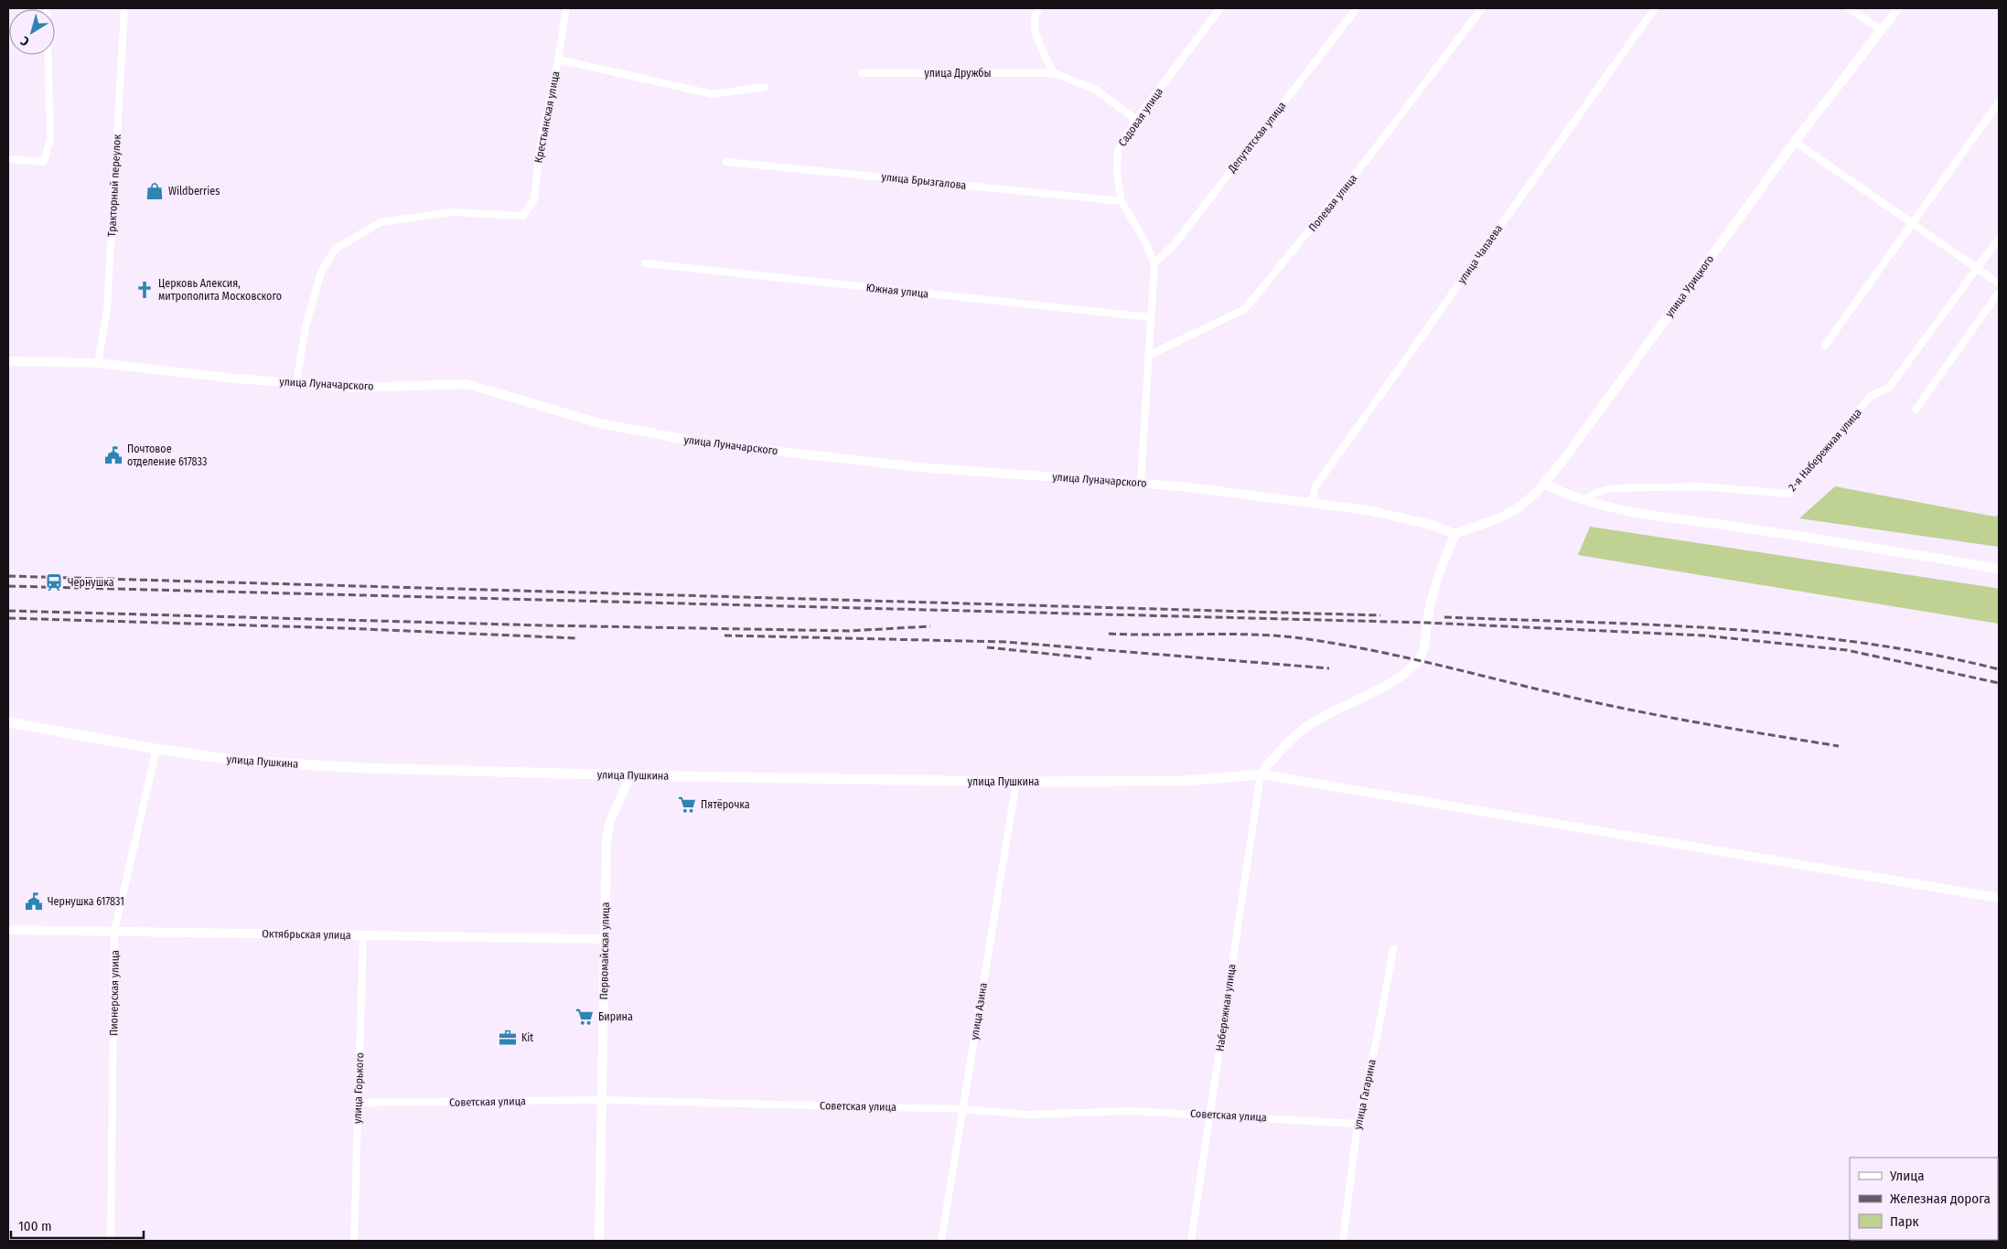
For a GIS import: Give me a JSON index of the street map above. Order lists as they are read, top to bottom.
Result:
{
  "streets": {
    "main road": ["улица Пушкина"],
    "street": [
      "улица Дружбы",
      "Крестьянская улица",
      "Садовая улица",
      "Депутатская улица",
      "улица Брызгалова",
      "Тракторный переулок",
      "Полевая улица",
      "улица Чапаева",
      "улица Урицкого",
      "Южная улица",
      "улица Луначарского",
      "2-я Набережная улица",
      "Октябрьская улица",
      "Первомайская улица",
      "Пионерская улица",
      "Набережная улица",
      "улица Азина",
      "улица Горького",
      "улица Гагарина",
      "Советская улица"
    ]
  },
  "crossings": [
    ["улица Дружбы", "Садовая улица"],
    ["Крестьянская улица", "улица Луначарского"],
    ["Садовая улица", "Депутатская улица"],
    ["Садовая улица", "улица Брызгалова"],
    ["Тракторный переулок", "улица Луначарского"],
    ["улица Чапаева", "улица Луначарского"],
    ["улица Урицкого", "улица Луначарского"],
    ["улица Пушкина", "Первомайская улица"],
    ["улица Пушкина", "Пионерская улица"],
    ["улица Пушкина", "Набережная улица"],
    ["улица Пушкина", "улица Азина"],
    ["Октябрьская улица", "Первомайская улица"],
    ["Октябрьская улица", "Пионерская улица"],
    ["Октябрьская улица", "улица Горького"],
    ["Первомайская улица", "Советская улица"],
    ["Набережная улица", "Советская улица"],
    ["улица Азина", "Советская улица"],
    ["улица Горького", "Советская улица"],
    ["улица Гагарина", "Советская улица"]
  ],
  "places": {
    "shop": ["Wildberries"],
    "church": ["Церковь Алексия, митрополита Московского"],
    "public building": ["Почтовое отделение 617833", "Чернушка 617831"],
    "station": ["Чернушка"],
    "supermarket": ["Пятёрочка", "Бирина"],
    "office": ["Kit"]
  },
  "legend": ["Улица", "Железная дорога", "Парк"],
  "scale_bar": "100 m",
  "north": "bottom left"
}
